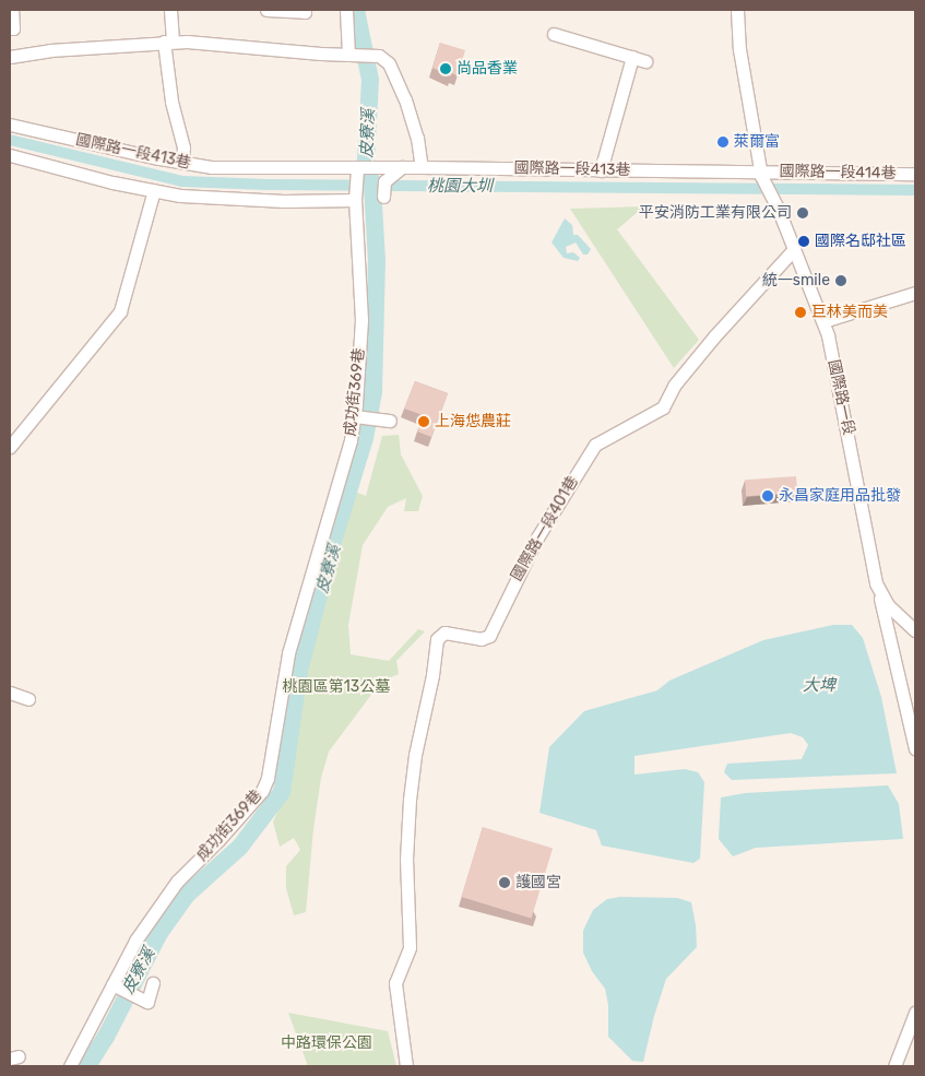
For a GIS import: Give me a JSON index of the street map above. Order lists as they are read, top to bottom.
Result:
{
  "streets": {
    "street": [
      "國際路一段413巷",
      "國際路一段414巷",
      "成功街369巷",
      "國際路一段",
      "國際路一段401巷"
    ]
  },
  "crossings": [
    ["國際路一段413巷", "國際路一段414巷"],
    ["國際路一段413巷", "成功街369巷"],
    ["國際路一段413巷", "國際路一段"],
    ["國際路一段414巷", "國際路一段"],
    ["國際路一段", "國際路一段401巷"]
  ],
  "water": ["皮寮溪", "桃園大圳", "大埤"],
  "parks": ["桃園區第13公墓", "中路環保公園"],
  "places": [
    "尚品香業",
    "萊爾富",
    "平安消防工業有限公司",
    "國際名邸社區",
    "統一smile",
    "巨林美而美",
    "上海怹農莊",
    "永昌家庭用品批發",
    "護國宮"
  ]
}
